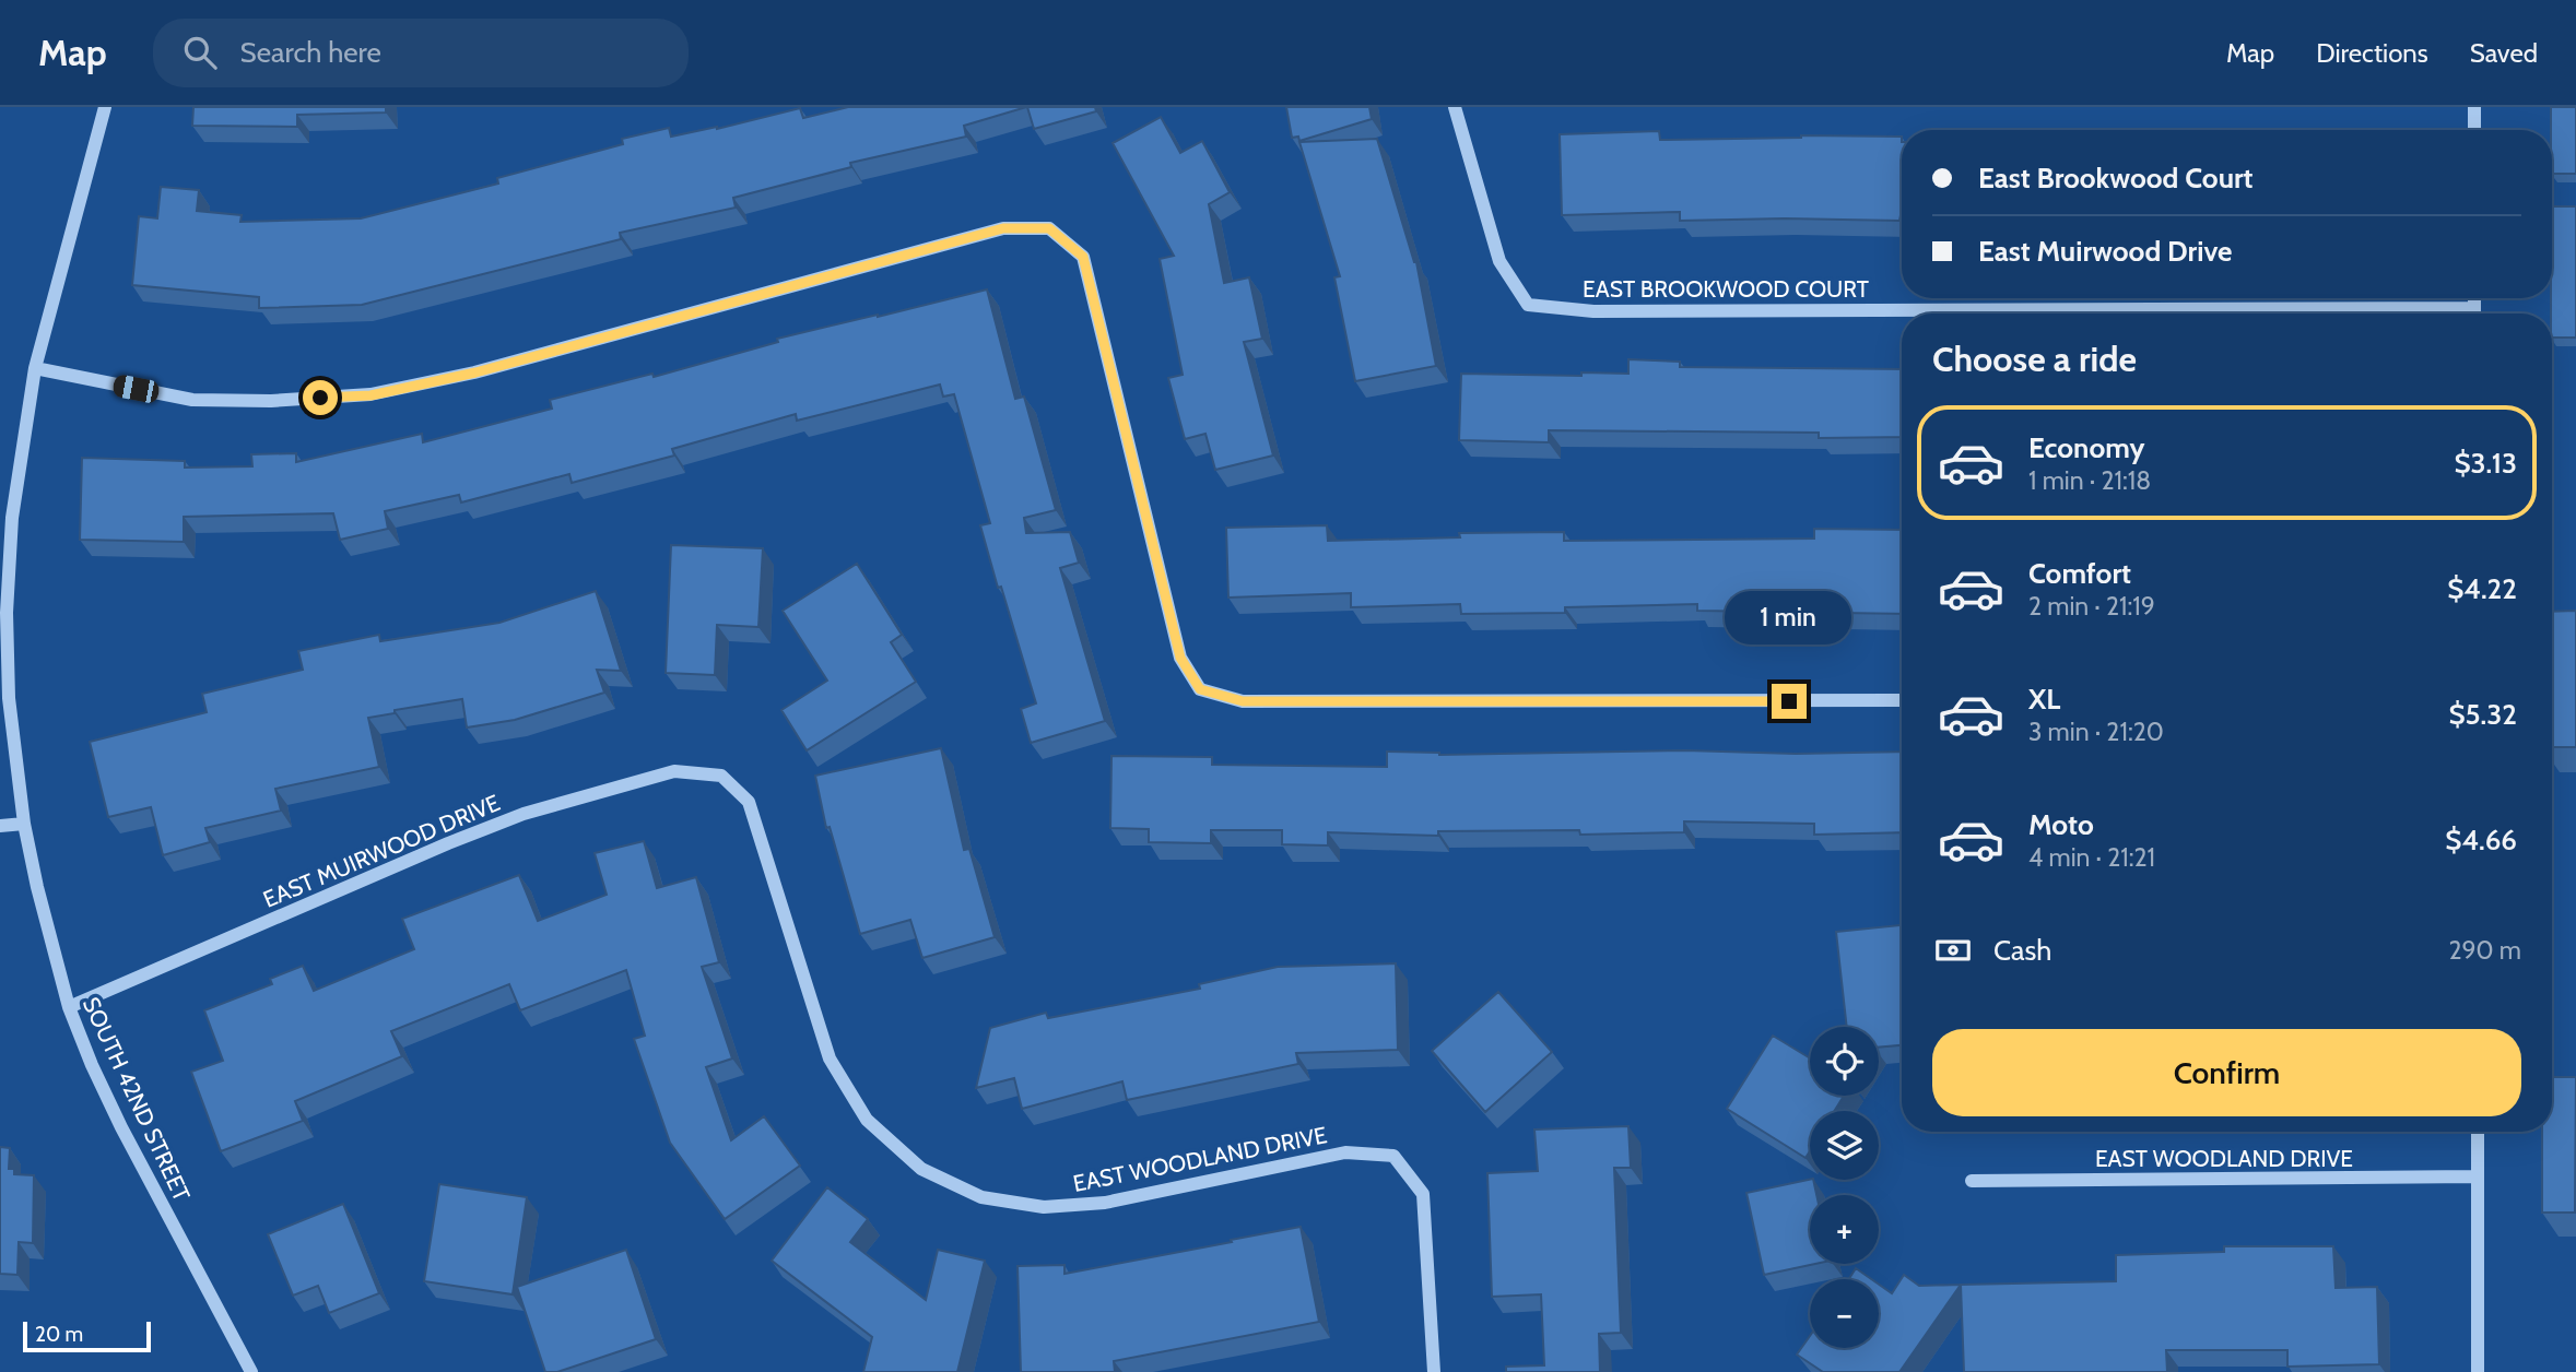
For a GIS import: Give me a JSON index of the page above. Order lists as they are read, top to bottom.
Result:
{
  "streets": {
    "street": [
      "EAST BROOKWOOD COURT",
      "EAST MUIRWOOD DRIVE",
      "SOUTH 42ND STREET",
      "EAST WOODLAND DRIVE"
    ]
  },
  "crossings": [
    ["EAST MUIRWOOD DRIVE", "SOUTH 42ND STREET"],
    ["EAST MUIRWOOD DRIVE", "EAST WOODLAND DRIVE"]
  ],
  "scale_bar": "20 m",
  "page": {
    "header": "Map",
    "search": "Search here",
    "nav": ["Map", "Directions", "Saved"],
    "banner": ["East Brookwood Court", "East Muirwood Drive"],
    "heading": "Choose a ride",
    "list": [
      {
        "name": "Economy",
        "note": "1 min · 21:18",
        "value": "$3.13"
      },
      {
        "name": "Comfort",
        "note": "2 min · 21:19",
        "value": "$4.22"
      },
      {
        "name": "XL",
        "note": "3 min · 21:20",
        "value": "$5.32"
      },
      {
        "name": "Moto",
        "note": "4 min · 21:21",
        "value": "$4.66"
      }
    ],
    "bubble": "1 min",
    "pay": ["Cash", "290 m"],
    "buttons": "Confirm",
    "map_buttons": ["+", "−"],
    "scale": "20 m"
  }
}
